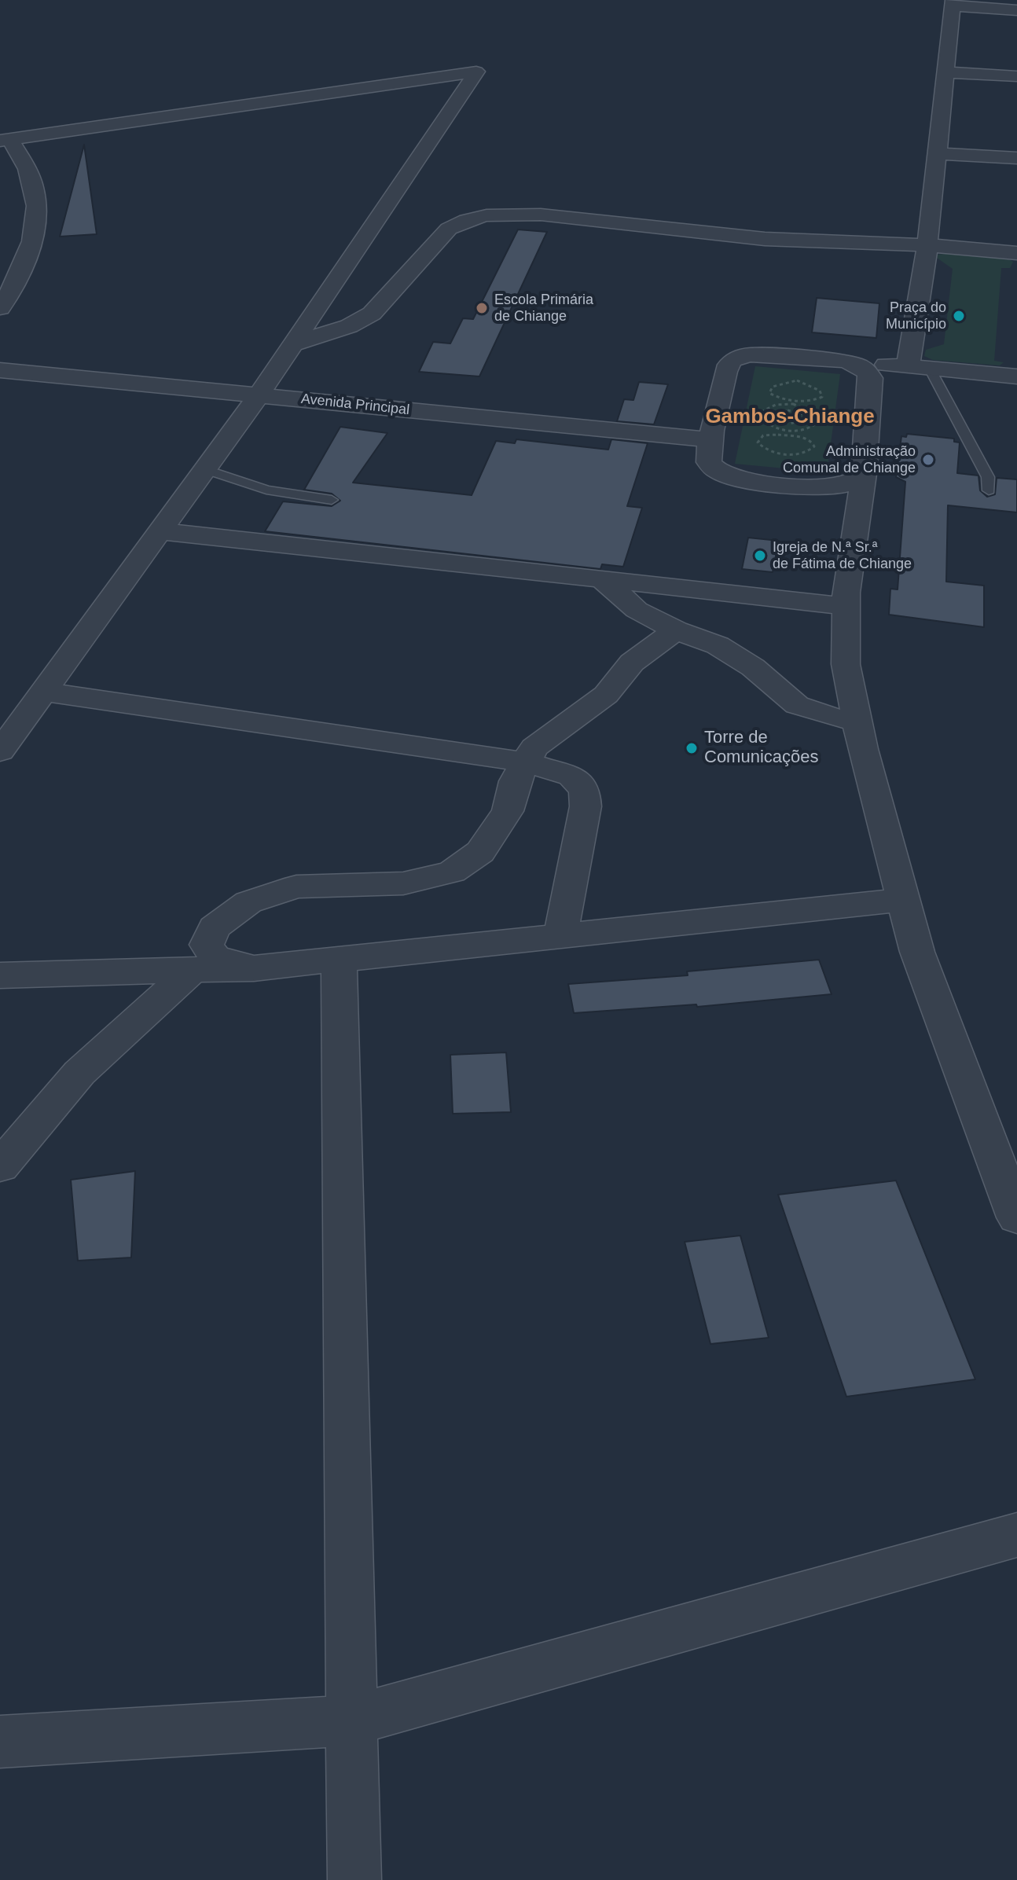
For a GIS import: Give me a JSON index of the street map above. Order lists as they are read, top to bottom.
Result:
{
  "streets": {
    "street": ["Avenida Principal"]
  },
  "districts": ["Gambos-Chiange"],
  "places": [
    "Escola Primária de Chiange",
    "Praça do Município",
    "Administração Comunal de Chiange",
    "Igreja de N.ª Sr.ª de Fátima de Chiange",
    "Torre de Comunicações"
  ]
}
